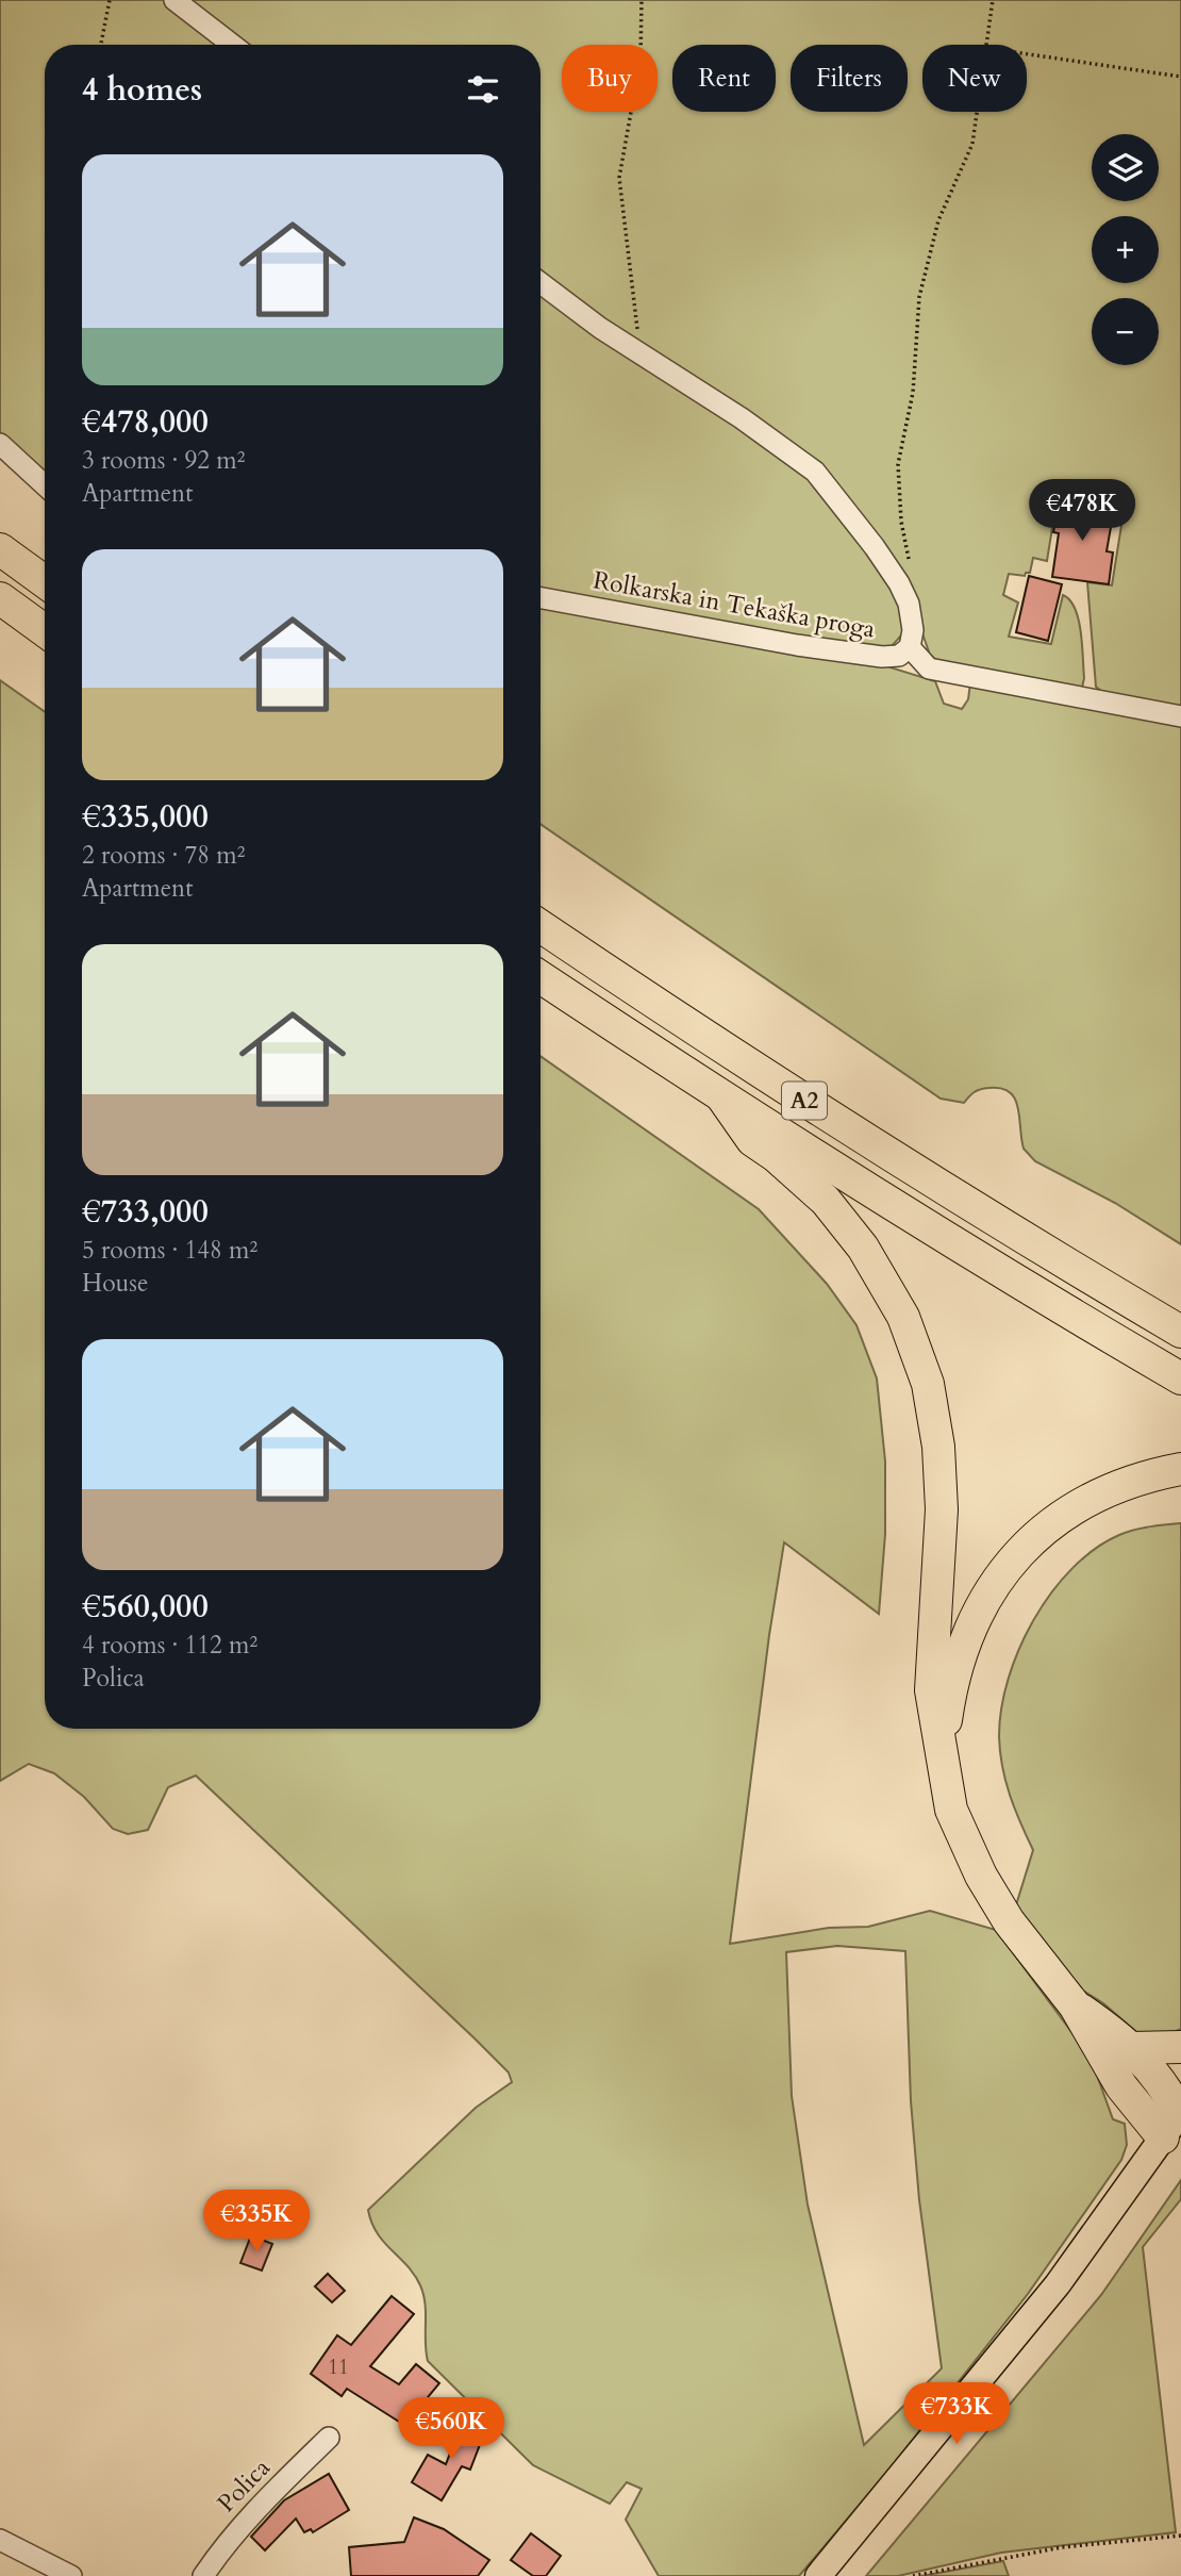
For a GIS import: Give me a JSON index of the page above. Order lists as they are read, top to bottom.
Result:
{
  "streets": {
    "highway": ["A2"],
    "street": ["Rolkarska in Tekaška proga", "Polica"]
  },
  "house_numbers": ["11"],
  "page": {
    "chip": [
      "Buy",
      "Rent",
      "Filters",
      "New"
    ],
    "heading": "4 homes",
    "map_buttons": ["+", "−"],
    "list": [
      {
        "name": "€478,000",
        "note": "3 rooms · 92 m² · Apartment"
      },
      {
        "name": "€335,000",
        "note": "2 rooms · 78 m² · Apartment"
      },
      {
        "name": "€733,000",
        "note": "5 rooms · 148 m² · House"
      },
      {
        "name": "€560,000",
        "note": "4 rooms · 112 m² · Polica"
      }
    ],
    "price": [
      "€478K",
      "€335K",
      "€733K",
      "€560K"
    ]
  }
}
